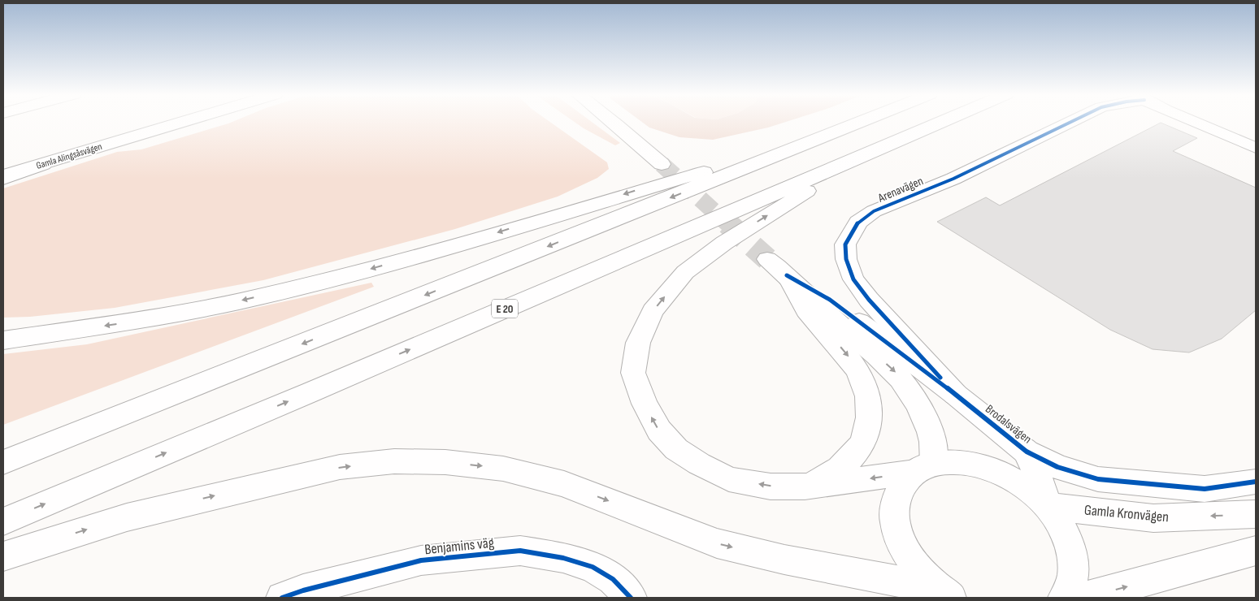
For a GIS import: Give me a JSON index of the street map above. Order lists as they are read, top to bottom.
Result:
{
  "streets": {
    "main road": [
      "Gamla Alingsåsvägen",
      "Arenavägen",
      "E 20",
      "Brodalsvägen",
      "Gamla Kronvägen",
      "Benjamins väg"
    ]
  },
  "crossings": [
    ["Arenavägen", "Brodalsvägen"],
    ["Brodalsvägen", "Gamla Kronvägen"]
  ]
}
